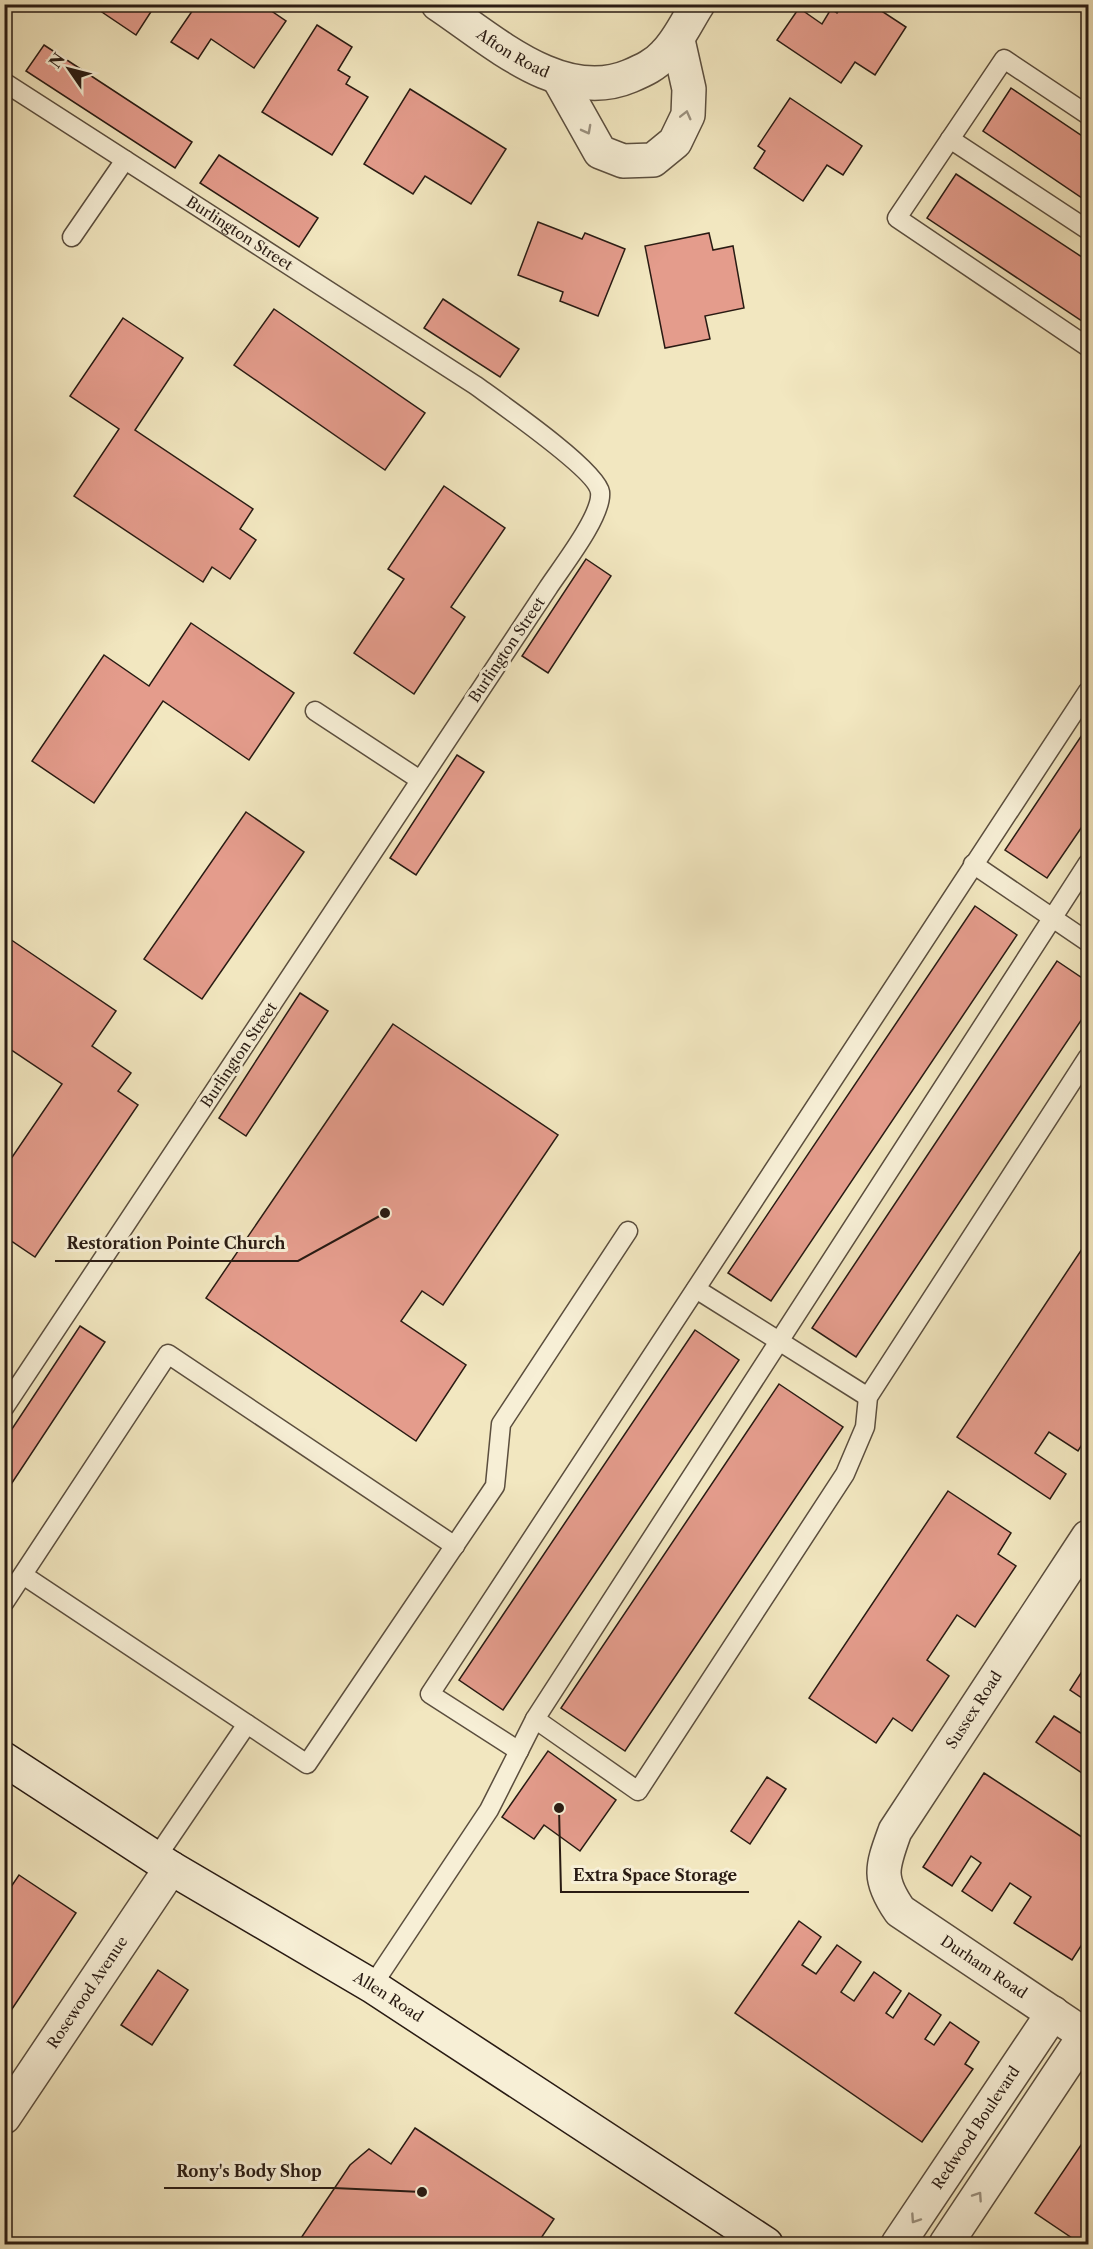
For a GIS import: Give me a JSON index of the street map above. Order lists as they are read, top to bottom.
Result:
{
  "streets": {
    "street": [
      "Afton Road",
      "Sussex Road",
      "Durham Road",
      "Rosewood Avenue",
      "Allen Road",
      "Redwood Boulevard"
    ],
    "lane": ["Burlington Street"]
  },
  "crossings": [
    ["Sussex Road", "Durham Road"],
    ["Durham Road", "Redwood Boulevard"],
    ["Rosewood Avenue", "Allen Road"]
  ],
  "places": ["Restoration Pointe Church", "Extra Space Storage", "Rony's Body Shop"],
  "north": "top left"
}
